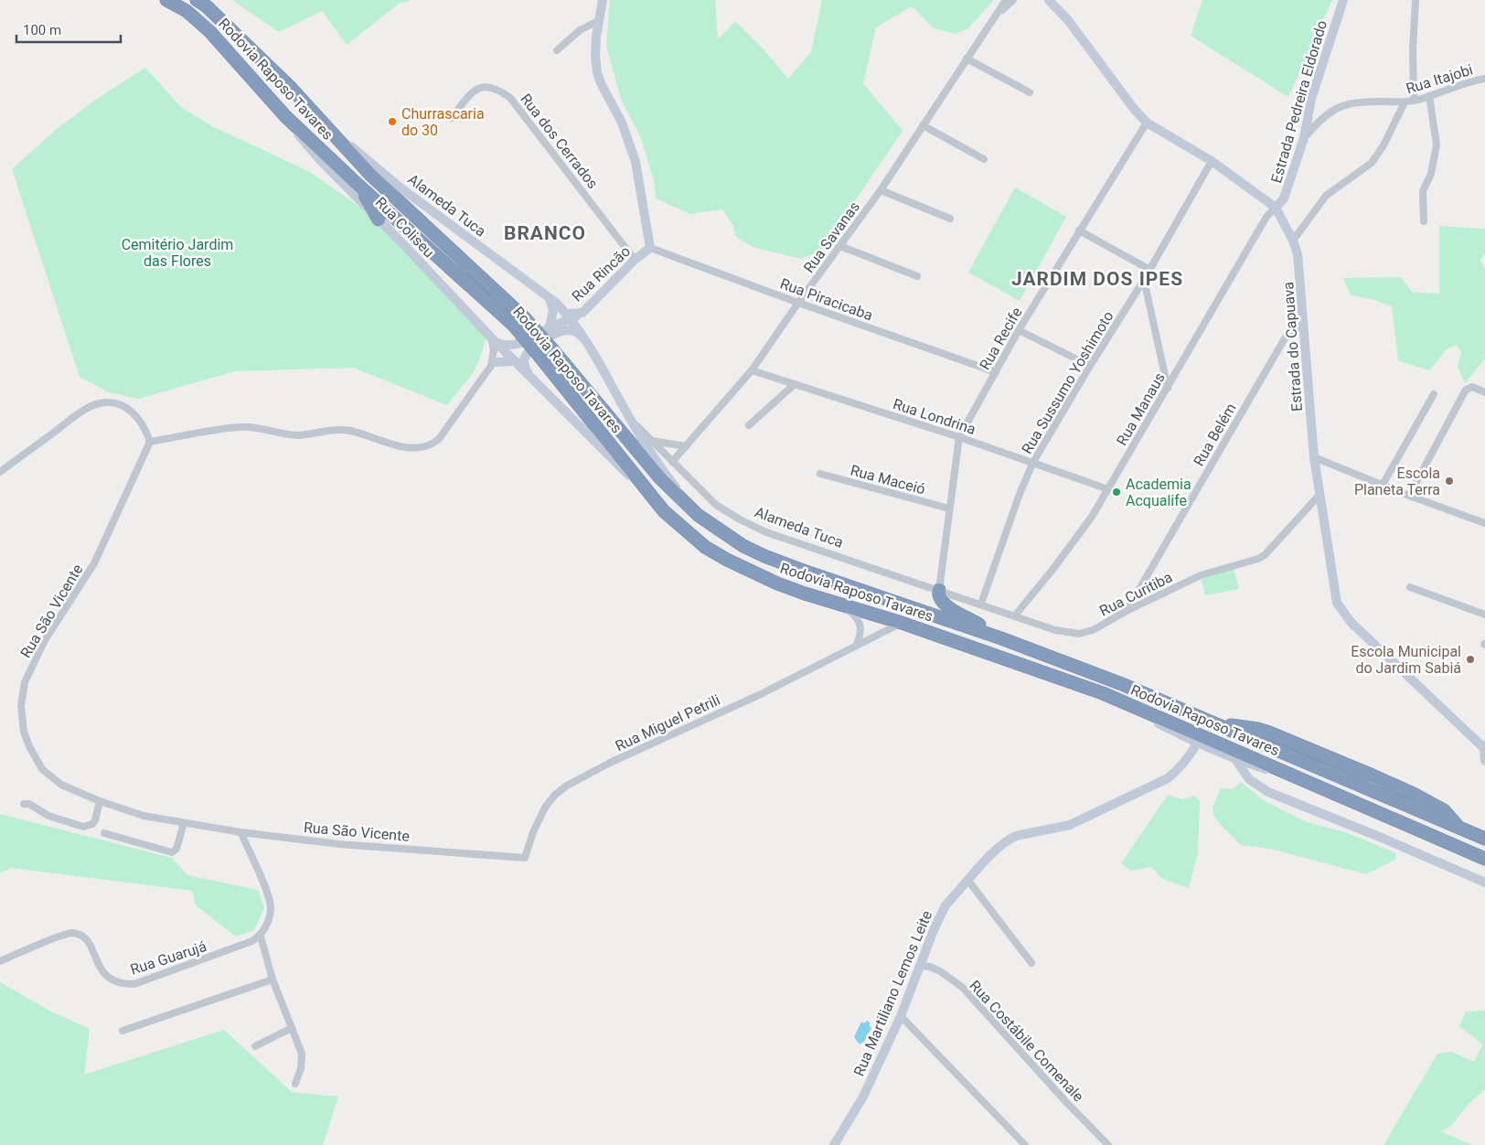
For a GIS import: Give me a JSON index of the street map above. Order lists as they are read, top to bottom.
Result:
{
  "streets": {
    "highway": ["Rodovia Raposo Tavares"],
    "street": [
      "Rua Itajobi",
      "Estrada Pedreira Eldorado",
      "Rua dos Cerrados",
      "Alameda Tuca",
      "Rua Coliseu",
      "Rua Savanas",
      "Rua Rincão",
      "Rua Piracicaba",
      "Rua Recife",
      "Estrada do Capuava",
      "Rua Sussumo Yoshimoto",
      "Rua Manaus",
      "Rua Londrina",
      "Rua Belém",
      "Rua Maceió",
      "Rua Curitiba",
      "Rua São Vicente",
      "Rua Miguel Petrili",
      "Rua Guarujá",
      "Rua Martiliano Lemos Leite",
      "Rua Costábile Comenale"
    ]
  },
  "crossings": [
    ["Rodovia Raposo Tavares", "Alameda Tuca"],
    ["Rodovia Raposo Tavares", "Rua Coliseu"],
    ["Rodovia Raposo Tavares", "Rua Miguel Petrili"],
    ["Rua Itajobi", "Estrada Pedreira Eldorado"],
    ["Estrada Pedreira Eldorado", "Estrada do Capuava"],
    ["Estrada Pedreira Eldorado", "Rua Manaus"],
    ["Rua dos Cerrados", "Rua Rincão"],
    ["Alameda Tuca", "Rua Savanas"],
    ["Alameda Tuca", "Rua Recife"],
    ["Alameda Tuca", "Rua Curitiba"],
    ["Rua Savanas", "Rua Piracicaba"],
    ["Rua Savanas", "Rua Londrina"],
    ["Rua Rincão", "Rua Piracicaba"],
    ["Rua Piracicaba", "Rua Recife"],
    ["Rua Recife", "Estrada do Capuava"],
    ["Rua Recife", "Rua Londrina"],
    ["Rua Recife", "Rua Maceió"],
    ["Rua Recife", "Rua Curitiba"],
    ["Estrada do Capuava", "Rua Sussumo Yoshimoto"],
    ["Estrada do Capuava", "Rua Manaus"],
    ["Estrada do Capuava", "Rua Belém"],
    ["Estrada do Capuava", "Rua Curitiba"],
    ["Rua Sussumo Yoshimoto", "Rua Londrina"],
    ["Rua Sussumo Yoshimoto", "Rua Curitiba"],
    ["Rua Manaus", "Rua Londrina"],
    ["Rua Manaus", "Rua Curitiba"],
    ["Rua Belém", "Rua Curitiba"],
    ["Rua São Vicente", "Rua Miguel Petrili"],
    ["Rua Martiliano Lemos Leite", "Rua Costábile Comenale"]
  ],
  "districts": ["BRANCO", "JARDIM DOS IPES"],
  "parks": ["Cemitério Jardim das Flores"],
  "places": [
    "Churrascaria do 30",
    "Escola Planeta Terra",
    "Academia Acqualife",
    "Escola Municipal do Jardim Sabiá"
  ],
  "scale_bar": "100 m"
}
